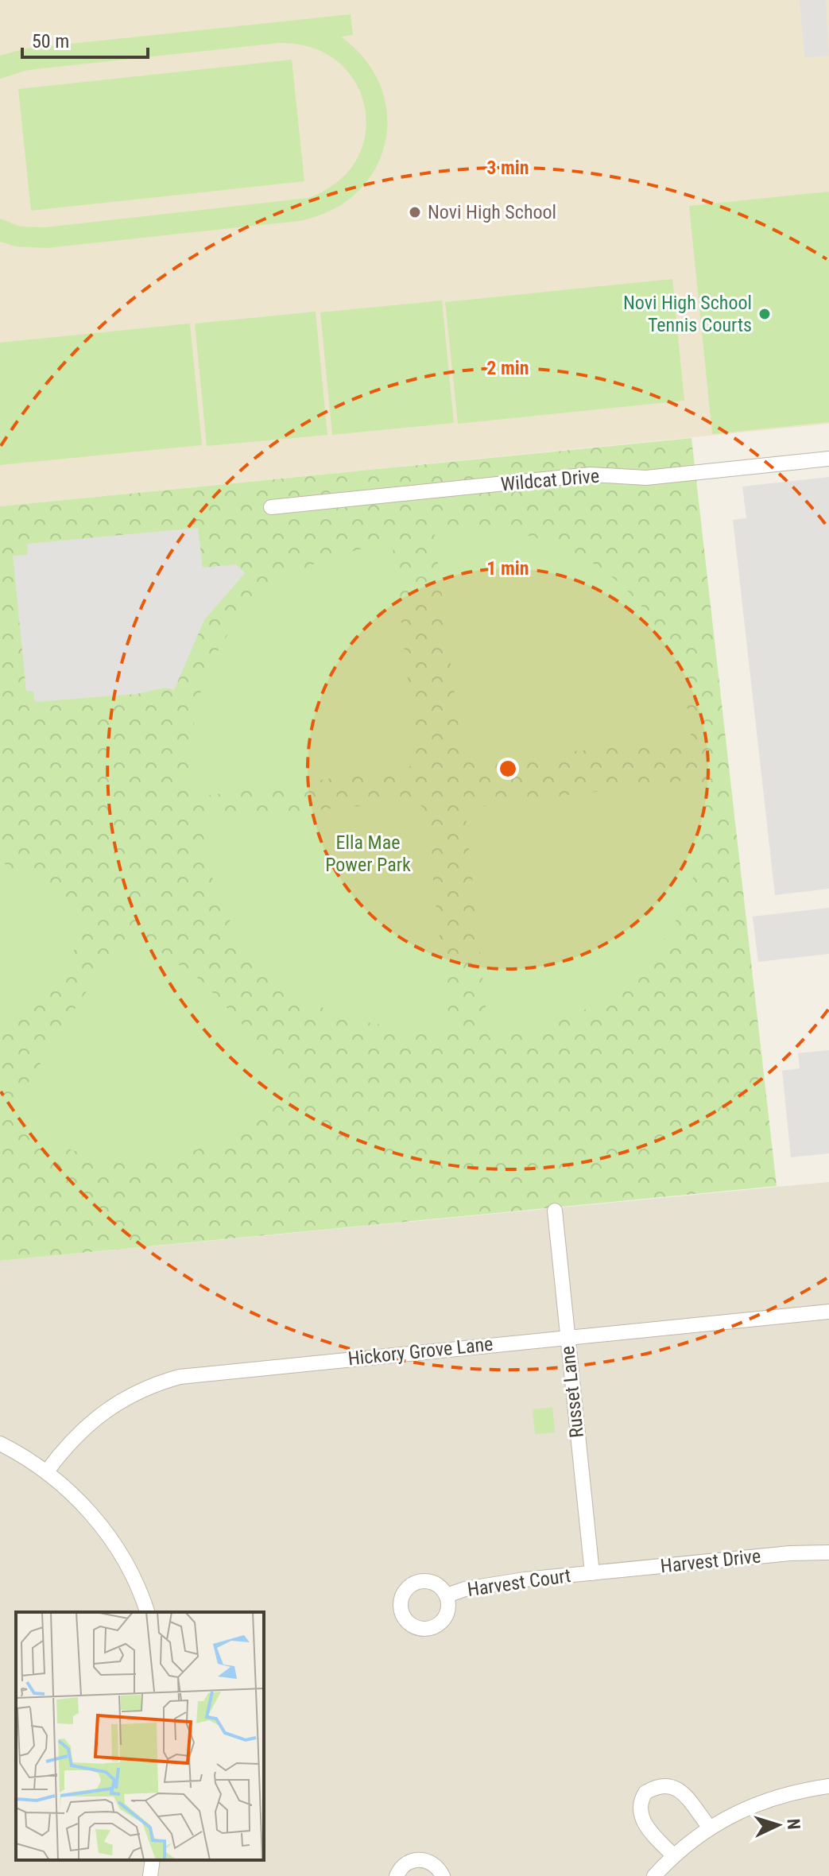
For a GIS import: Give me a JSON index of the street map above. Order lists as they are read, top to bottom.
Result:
{
  "streets": {
    "street": [
      "Wildcat Drive",
      "Hickory Grove Lane",
      "Russet Lane",
      "Harvest Drive",
      "Harvest Court"
    ]
  },
  "crossings": [
    ["Hickory Grove Lane", "Russet Lane"],
    ["Russet Lane", "Harvest Drive"],
    ["Russet Lane", "Harvest Court"],
    ["Harvest Drive", "Harvest Court"]
  ],
  "parks": ["Ella Mae Power Park"],
  "places": ["Novi High School", "Novi High School Tennis Courts"],
  "scale_bar": "50 m",
  "north": "right",
  "rings": ["3 min", "2 min", "1 min"]
}
